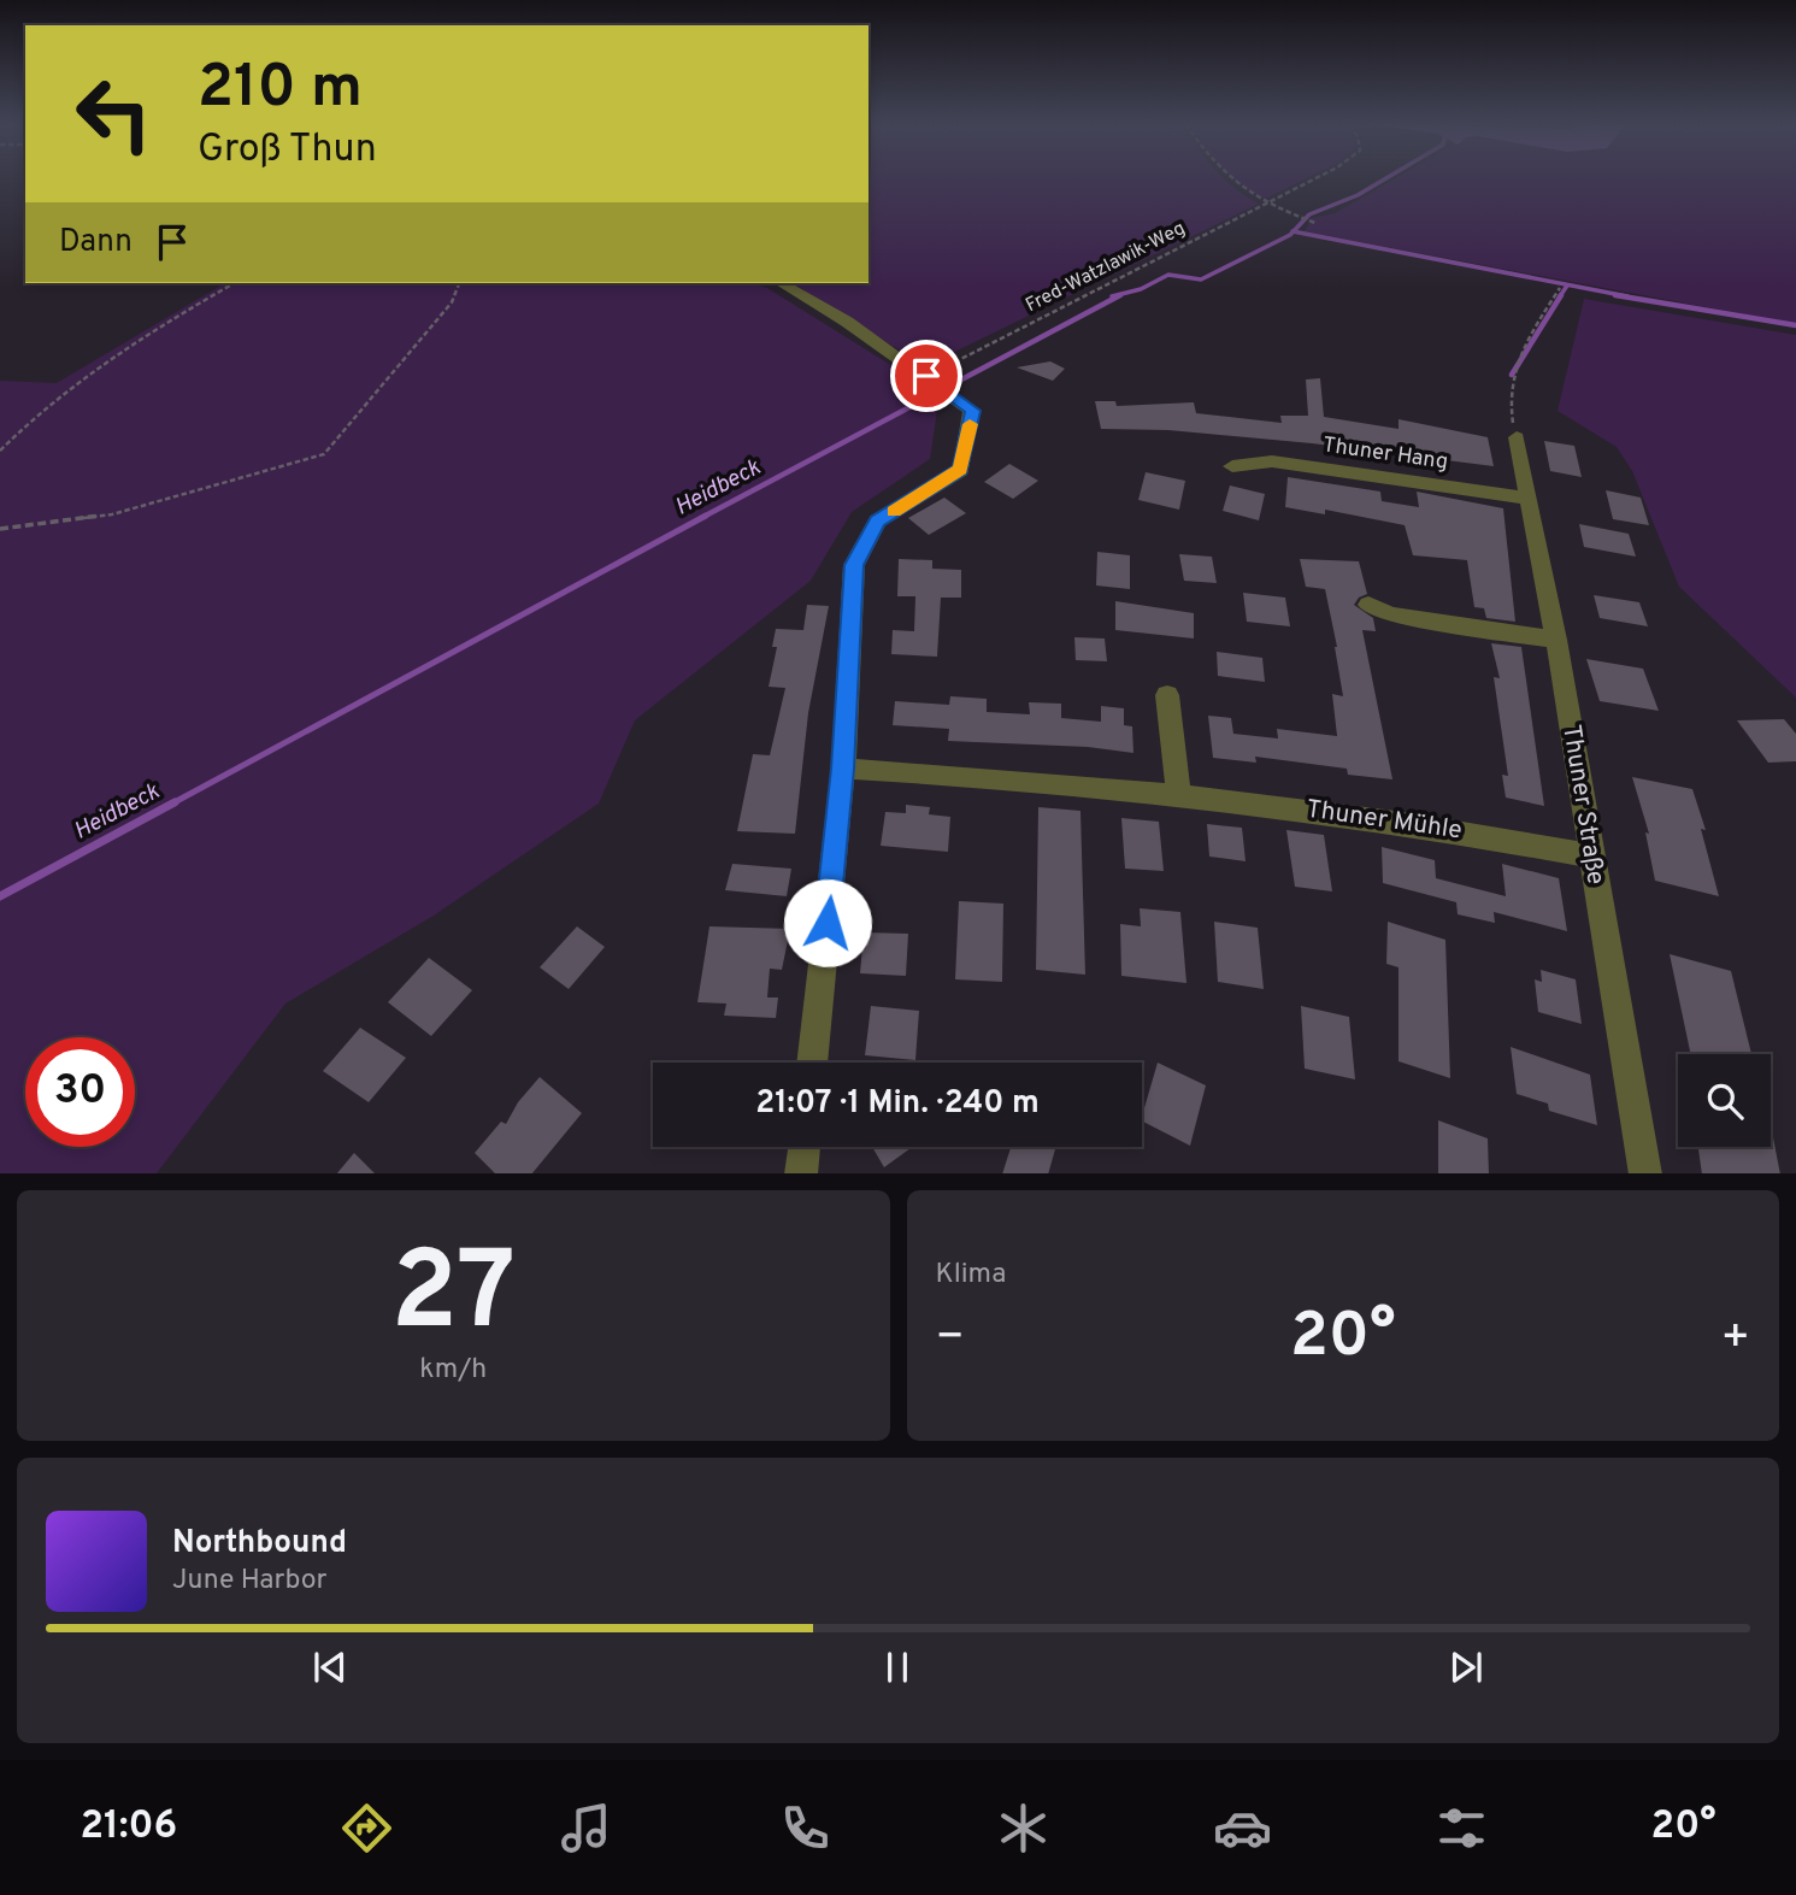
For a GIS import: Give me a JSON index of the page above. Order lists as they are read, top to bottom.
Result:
{
  "streets": {
    "street": ["Thuner Hang", "Thuner Straße", "Thuner Mühle"],
    "path": ["Fred-Watzlawik-Weg"]
  },
  "crossings": [
    ["Thuner Hang", "Thuner Straße"],
    ["Thuner Straße", "Thuner Mühle"]
  ],
  "water": ["Heidbeck"],
  "page": {
    "turn": ["210 m", "Groß Thun"],
    "then": "Dann",
    "limit": "30",
    "trip": "21:07 · 1 Min. · 240 m",
    "tile": [
      ["27", "km/h"],
      "Klima"
    ],
    "heat": ["−", "20°", "+"],
    "song": ["Northbound", "June Harbor"],
    "tabs": ["21:06", "20°"]
  }
}
